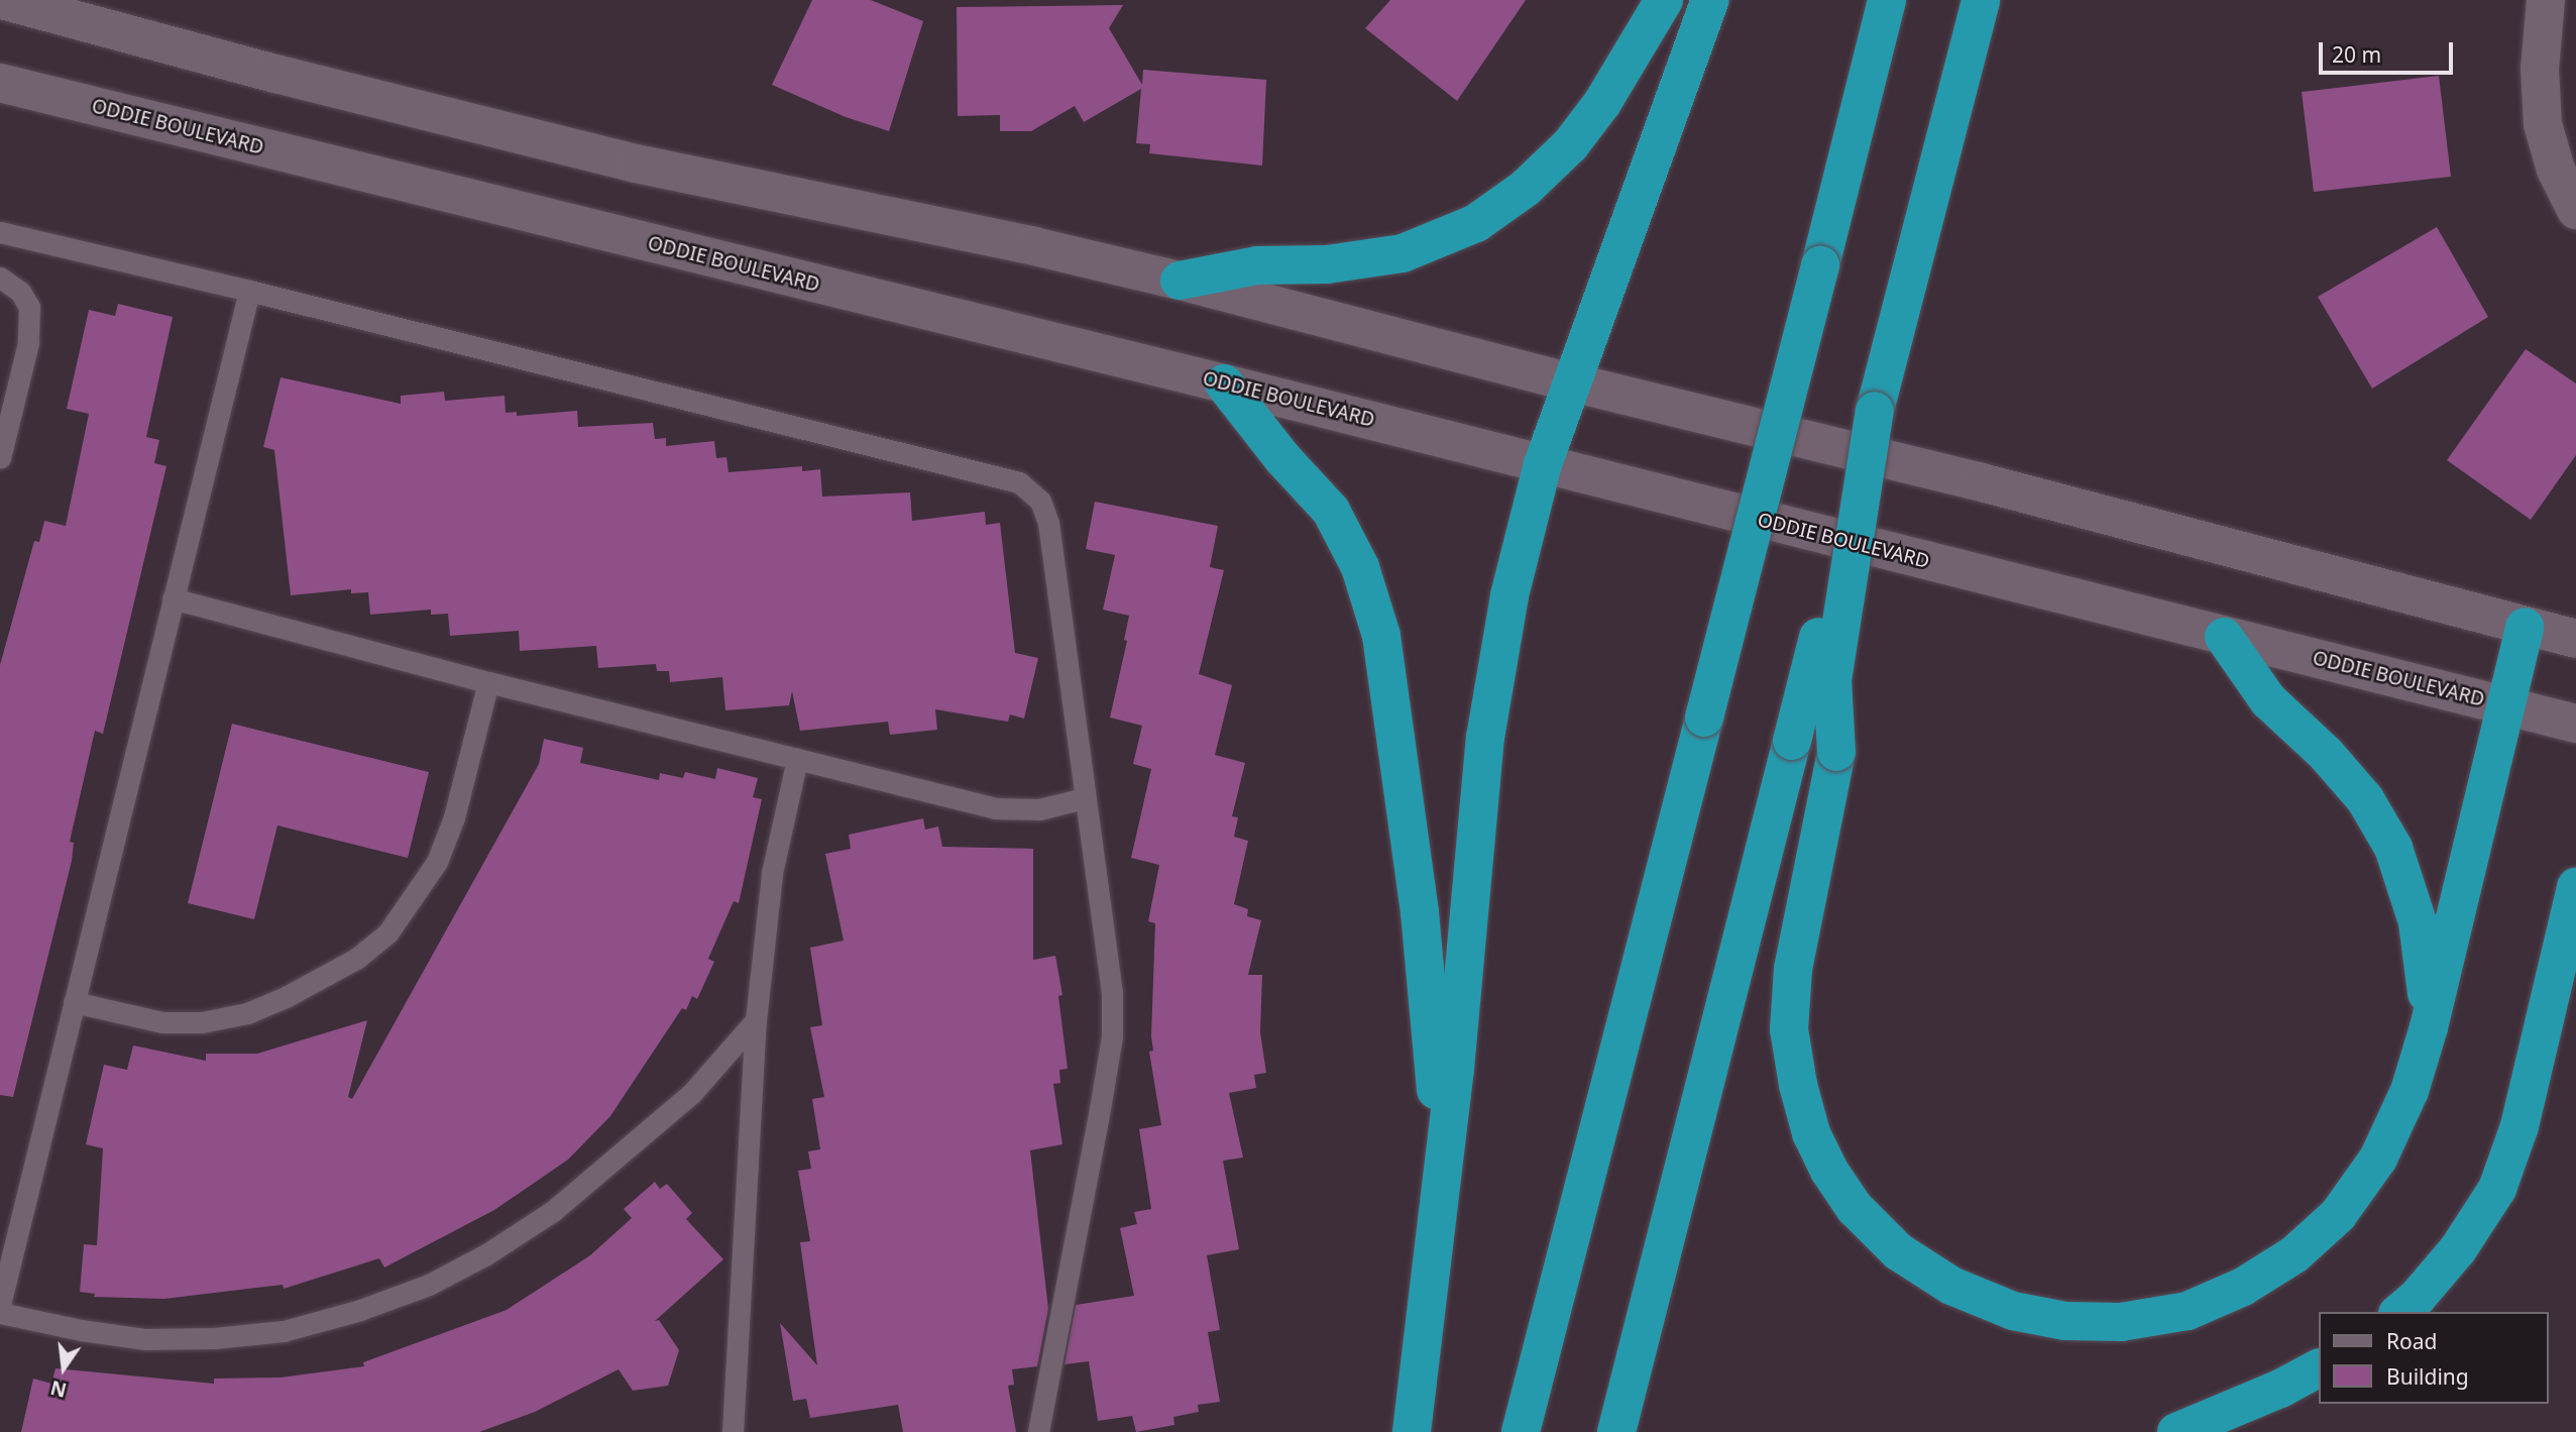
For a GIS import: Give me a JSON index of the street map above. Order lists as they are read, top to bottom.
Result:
{
  "streets": {
    "main road": ["ODDIE BOULEVARD"]
  },
  "legend": ["Road", "Building"],
  "scale_bar": "20 m",
  "north": "bottom"
}
